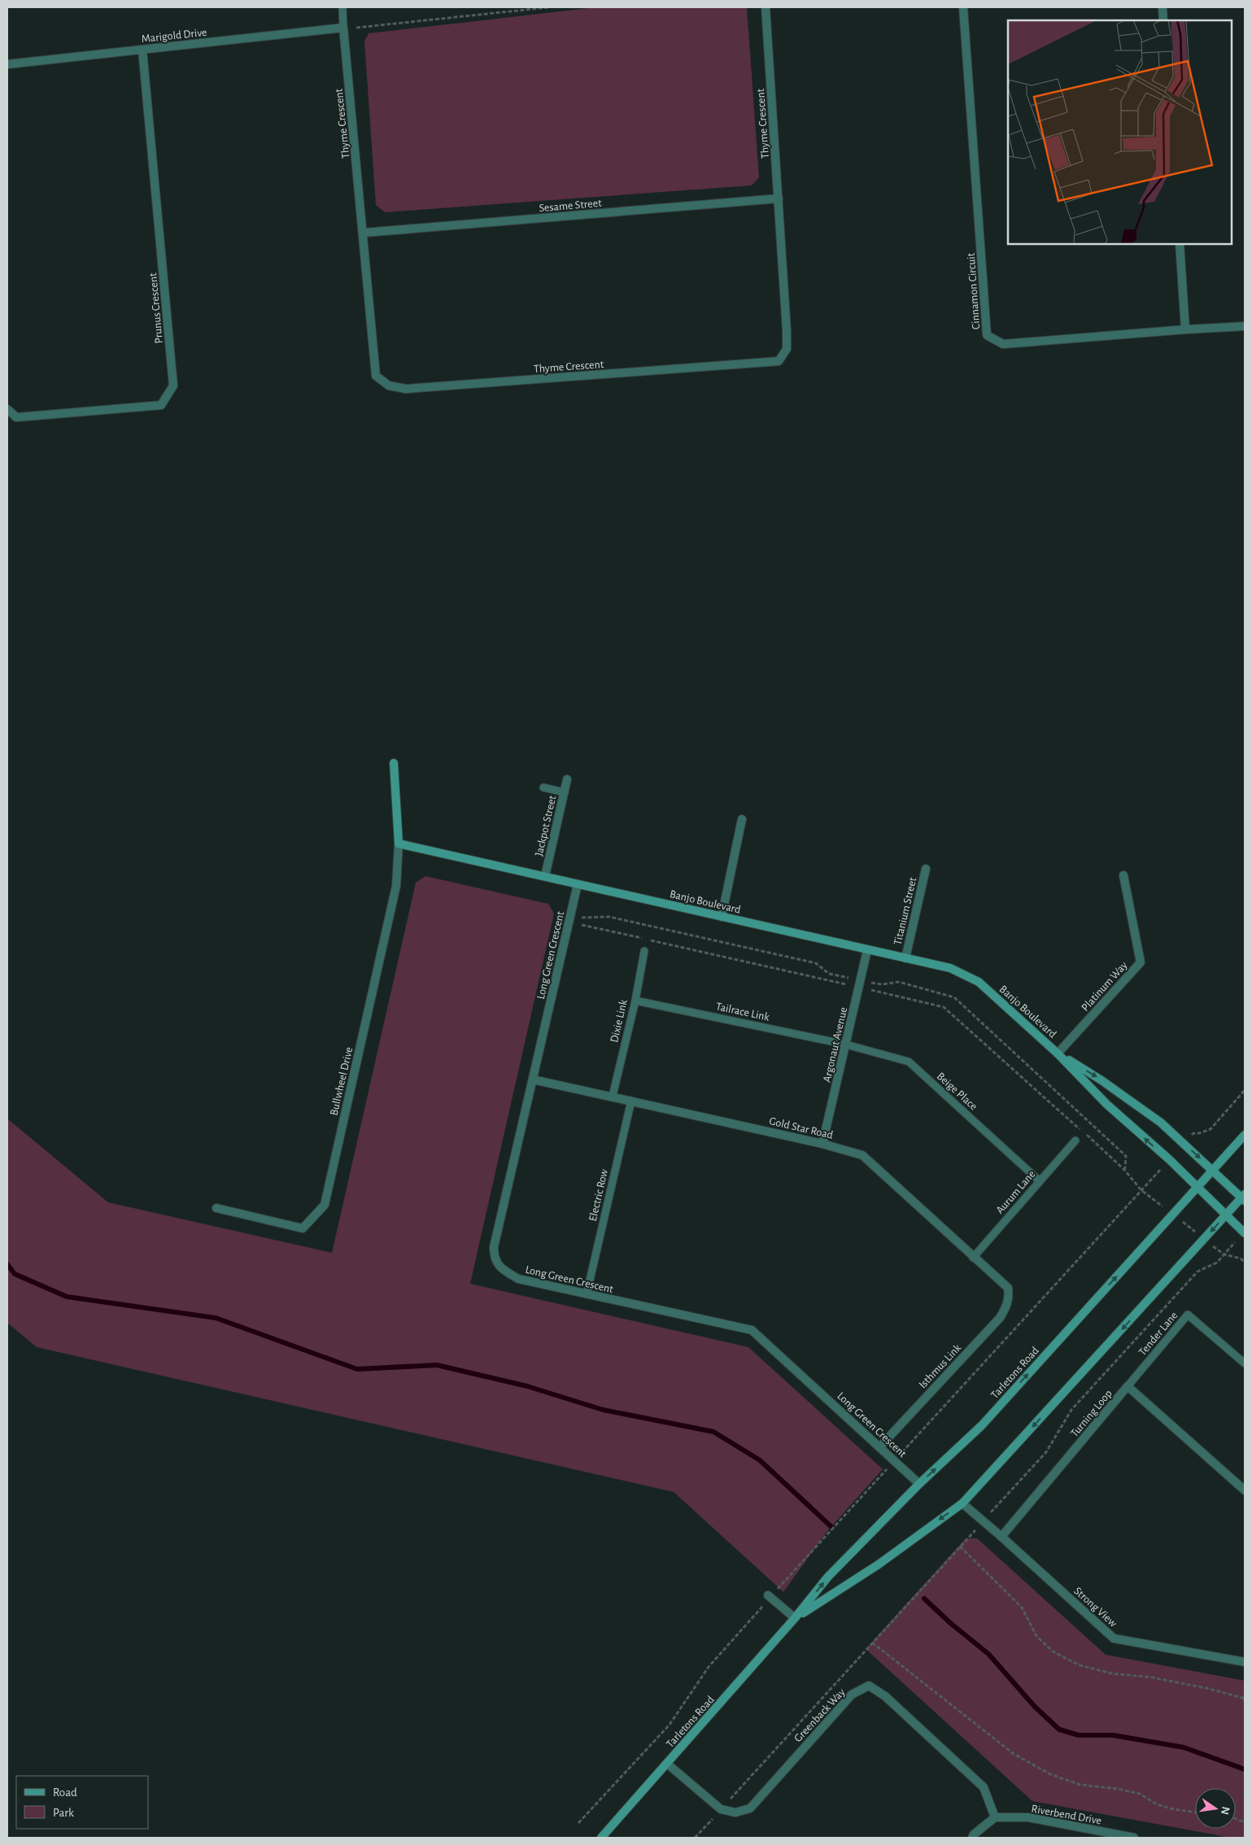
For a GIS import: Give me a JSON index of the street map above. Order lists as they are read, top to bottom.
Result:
{
  "streets": {
    "street": [
      "Marigold Drive",
      "Thyme Crescent",
      "Sesame Street",
      "Cinnamon Circuit",
      "Prunus Crescent",
      "Jackpot Street",
      "Banjo Boulevard",
      "Titanium Street",
      "Long Green Crescent",
      "Platinum Way",
      "Argonaut Avenue",
      "Bullwheel Drive",
      "Gold Star Road",
      "Isthmus Link",
      "Tarletons Road",
      "Turning Loop",
      "Strong View",
      "Greenback Way",
      "Riverbend Drive"
    ],
    "lane": [
      "Tailrace Link",
      "Dixie Link",
      "Beige Place",
      "Aurum Lane",
      "Electric Row",
      "Tender Lane"
    ]
  },
  "crossings": [
    ["Marigold Drive", "Thyme Crescent"],
    ["Marigold Drive", "Prunus Crescent"],
    ["Thyme Crescent", "Sesame Street"],
    ["Jackpot Street", "Banjo Boulevard"],
    ["Banjo Boulevard", "Titanium Street"],
    ["Banjo Boulevard", "Long Green Crescent"],
    ["Banjo Boulevard", "Platinum Way"],
    ["Banjo Boulevard", "Argonaut Avenue"],
    ["Banjo Boulevard", "Bullwheel Drive"],
    ["Banjo Boulevard", "Tarletons Road"],
    ["Long Green Crescent", "Gold Star Road"],
    ["Long Green Crescent", "Electric Row"],
    ["Long Green Crescent", "Isthmus Link"],
    ["Long Green Crescent", "Tarletons Road"],
    ["Tailrace Link", "Dixie Link"],
    ["Tailrace Link", "Argonaut Avenue"],
    ["Tailrace Link", "Beige Place"],
    ["Dixie Link", "Gold Star Road"],
    ["Argonaut Avenue", "Beige Place"],
    ["Argonaut Avenue", "Gold Star Road"],
    ["Beige Place", "Aurum Lane"],
    ["Gold Star Road", "Aurum Lane"],
    ["Gold Star Road", "Electric Row"],
    ["Gold Star Road", "Isthmus Link"],
    ["Tender Lane", "Turning Loop"],
    ["Tarletons Road", "Strong View"],
    ["Turning Loop", "Strong View"],
    ["Greenback Way", "Riverbend Drive"]
  ],
  "legend": ["Road", "Park"],
  "north": "right"
}
